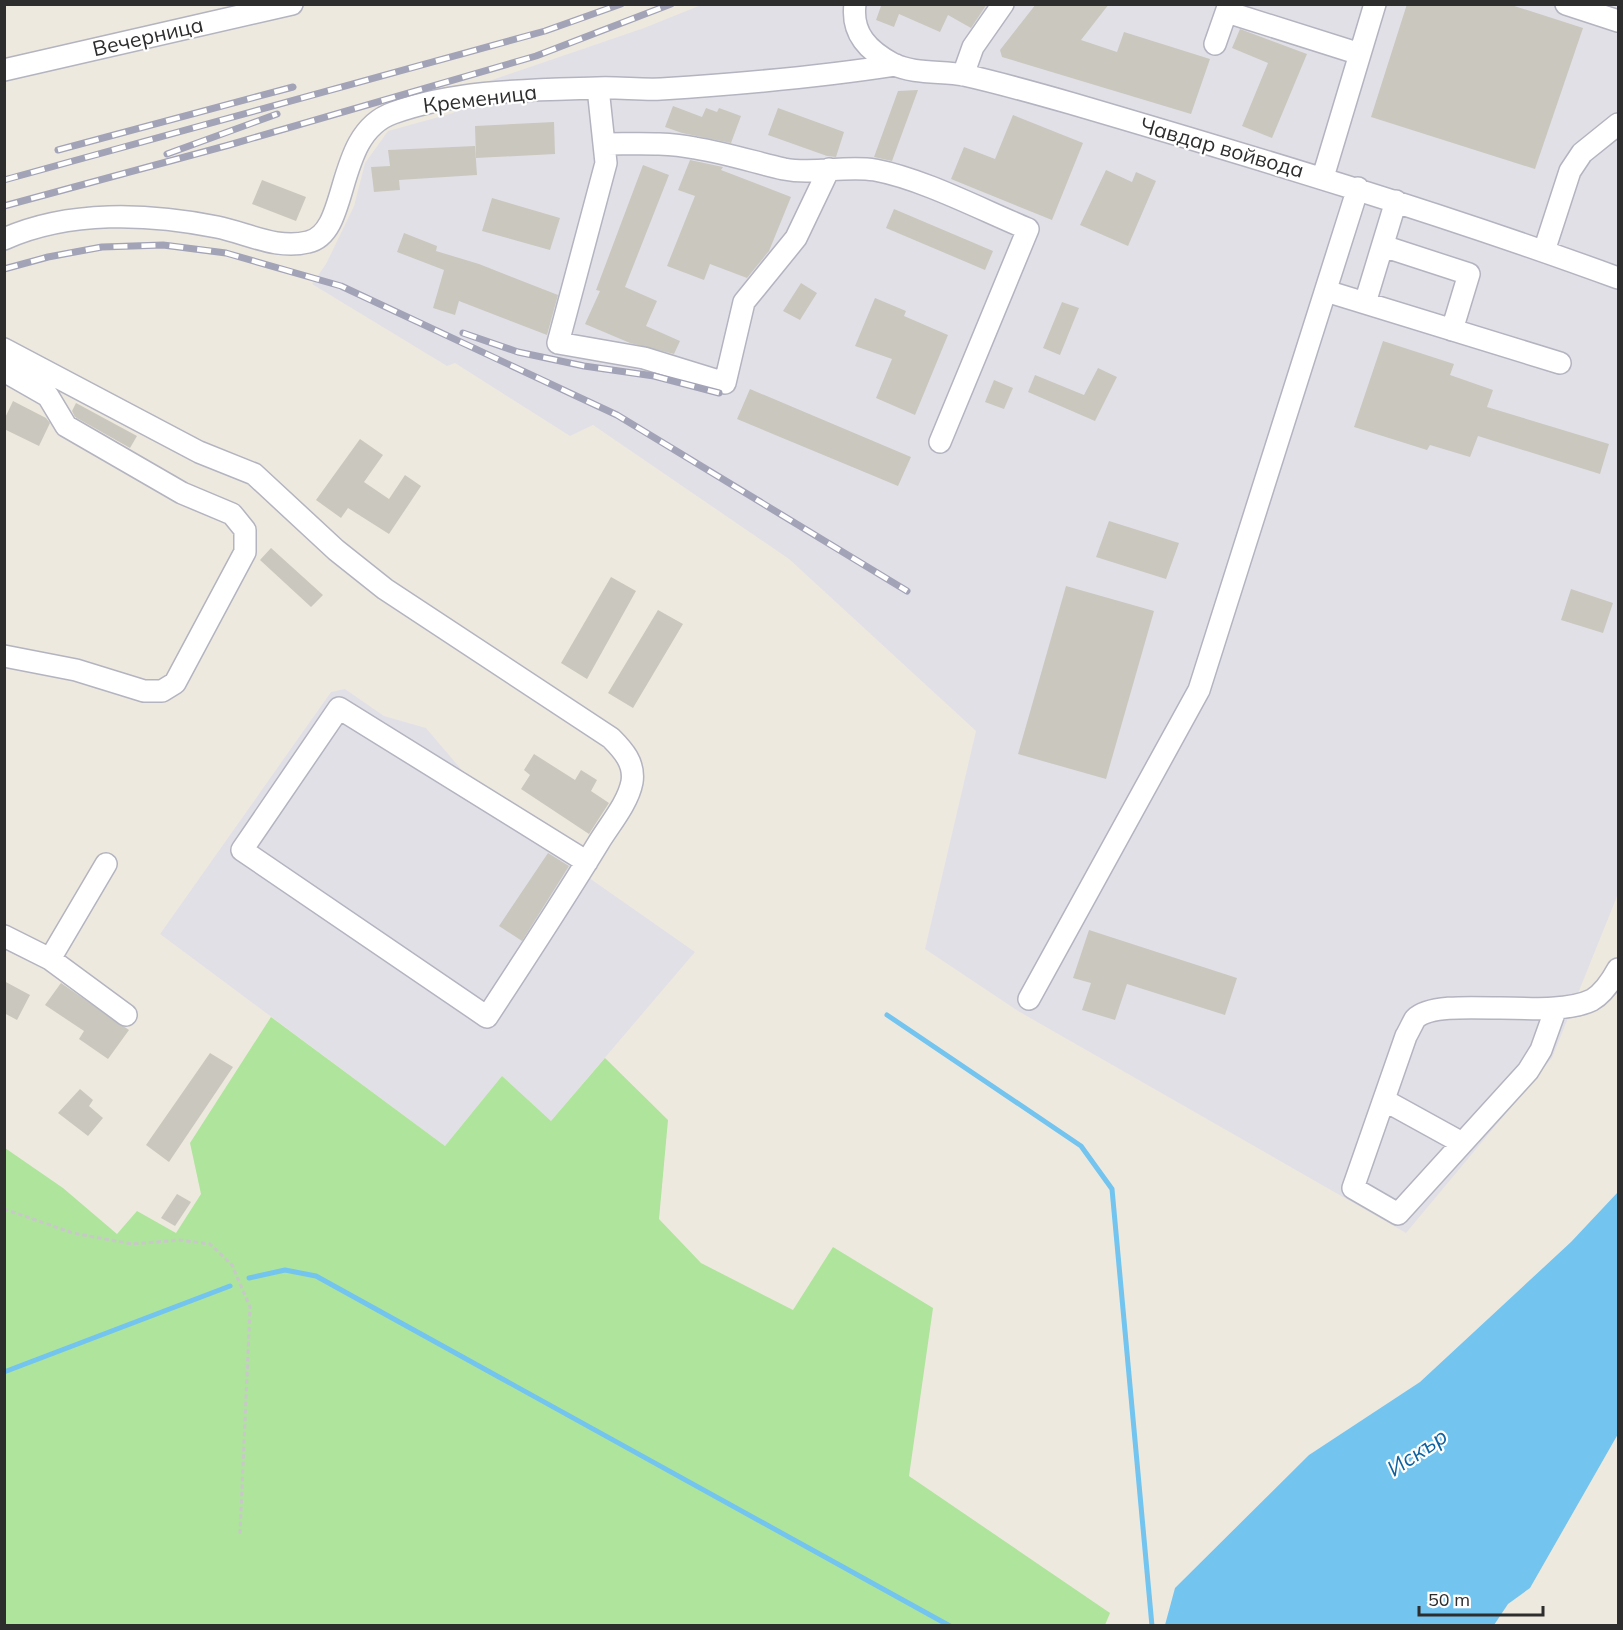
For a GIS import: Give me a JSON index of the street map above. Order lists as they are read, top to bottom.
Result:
{
  "streets": {
    "street": ["Вечерница", "Кременица", "Чавдар войвода"]
  },
  "crossings": [
    ["Кременица", "Чавдар войвода"]
  ],
  "water": ["Искър"],
  "scale_bar": "50 m"
}
